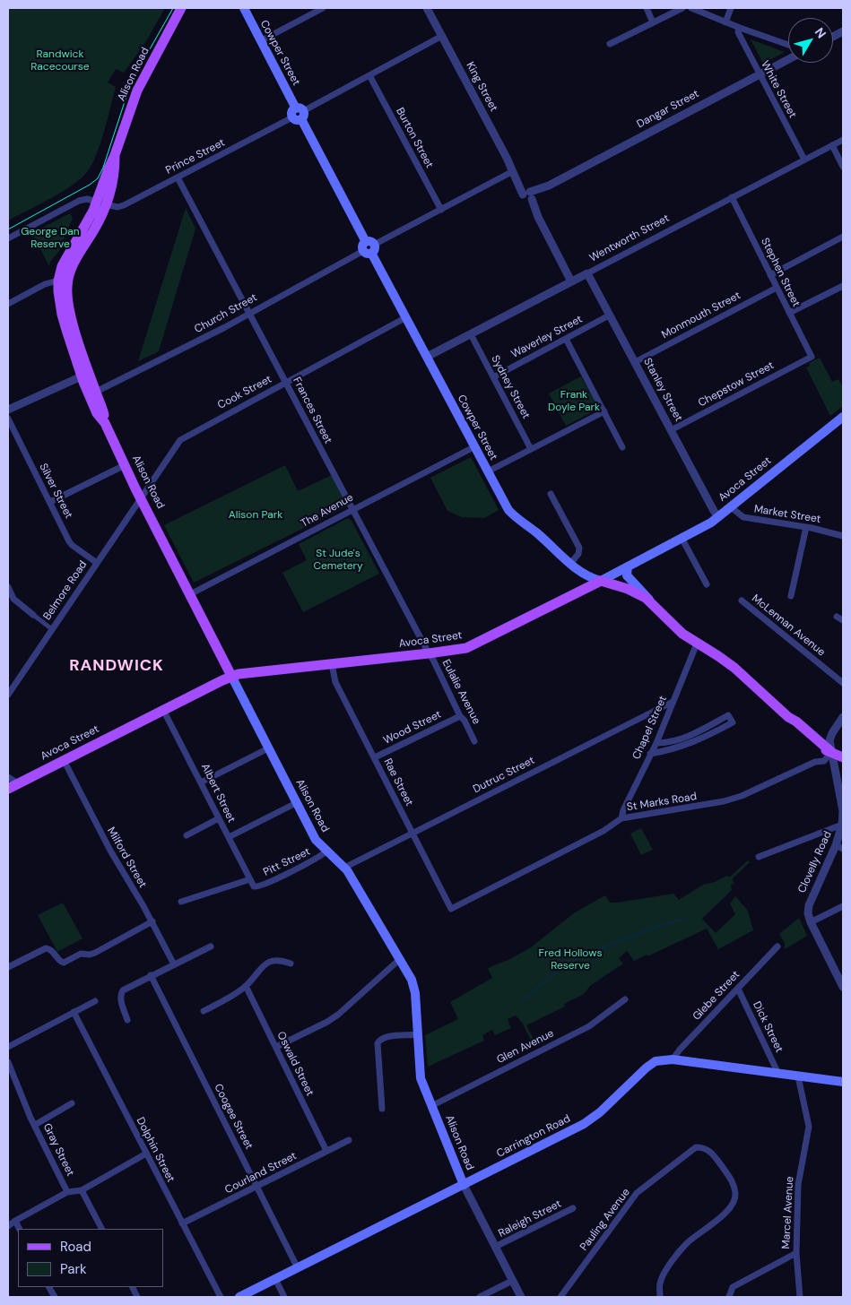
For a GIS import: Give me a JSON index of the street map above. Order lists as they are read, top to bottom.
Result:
{
  "streets": {
    "main road": [
      "Cowper Street",
      "Alison Road",
      "Avoca Street",
      "Carrington Road"
    ],
    "street": [
      "King Street",
      "White Street",
      "Dangar Street",
      "Burton Street",
      "Prince Street",
      "Wentworth Street",
      "Stephen Street",
      "Church Street",
      "Monmouth Street",
      "Waverley Street",
      "Chepstow Street",
      "Sydney Street",
      "Stanley Street",
      "Cook Street",
      "Frances Street",
      "Silver Street",
      "The Avenue",
      "Market Street",
      "Belmore Road",
      "McLennan Avenue",
      "Eulalie Avenue",
      "Wood Street",
      "Chapel Street",
      "Dutruc Street",
      "Rae Street",
      "Albert Street",
      "St Marks Road",
      "Milford Street",
      "Pitt Street",
      "Clovelly Road",
      "Glebe Street",
      "Dick Street",
      "Glen Avenue",
      "Oswald Street",
      "Coogee Street",
      "Gray Street",
      "Dolphin Street",
      "Courland Street",
      "Marcel Avenue",
      "Raleigh Street",
      "Pauling Avenue"
    ]
  },
  "crossings": [
    ["Cowper Street", "Prince Street"],
    ["Cowper Street", "Wentworth Street"],
    ["Cowper Street", "Church Street"],
    ["Cowper Street", "Cook Street"],
    ["Cowper Street", "Avoca Street"],
    ["Cowper Street", "The Avenue"],
    ["Alison Road", "Prince Street"],
    ["Alison Road", "Church Street"],
    ["Alison Road", "Cook Street"],
    ["Alison Road", "Avoca Street"],
    ["Alison Road", "The Avenue"],
    ["Alison Road", "Belmore Road"],
    ["Alison Road", "Dutruc Street"],
    ["Alison Road", "Pitt Street"],
    ["Alison Road", "Glen Avenue"],
    ["Alison Road", "Carrington Road"],
    ["Alison Road", "Raleigh Street"],
    ["King Street", "Dangar Street"],
    ["King Street", "Prince Street"],
    ["King Street", "Wentworth Street"],
    ["King Street", "Church Street"],
    ["White Street", "Dangar Street"],
    ["White Street", "Wentworth Street"],
    ["Burton Street", "Prince Street"],
    ["Burton Street", "Church Street"],
    ["Prince Street", "Frances Street"],
    ["Wentworth Street", "Stephen Street"],
    ["Wentworth Street", "Sydney Street"],
    ["Wentworth Street", "Stanley Street"],
    ["Stephen Street", "Monmouth Street"],
    ["Stephen Street", "Chepstow Street"],
    ["Church Street", "Frances Street"],
    ["Monmouth Street", "Stanley Street"],
    ["Waverley Street", "Sydney Street"],
    ["Waverley Street", "Stanley Street"],
    ["Chepstow Street", "Stanley Street"],
    ["Stanley Street", "Avoca Street"],
    ["Cook Street", "Frances Street"],
    ["Cook Street", "Belmore Road"],
    ["Frances Street", "Avoca Street"],
    ["Frances Street", "The Avenue"],
    ["Frances Street", "Eulalie Avenue"],
    ["Avoca Street", "Market Street"],
    ["Avoca Street", "Eulalie Avenue"],
    ["Avoca Street", "Rae Street"],
    ["Avoca Street", "Albert Street"],
    ["Avoca Street", "Milford Street"],
    ["Silver Street", "Belmore Road"],
    ["Eulalie Avenue", "Wood Street"],
    ["Wood Street", "Rae Street"],
    ["Chapel Street", "Dutruc Street"],
    ["Chapel Street", "St Marks Road"],
    ["Dutruc Street", "Rae Street"],
    ["Rae Street", "St Marks Road"],
    ["Albert Street", "Pitt Street"],
    ["St Marks Road", "Clovelly Road"],
    ["Glebe Street", "Dick Street"],
    ["Glebe Street", "Carrington Road"],
    ["Dick Street", "Carrington Road"],
    ["Oswald Street", "Courland Street"],
    ["Coogee Street", "Carrington Road"],
    ["Coogee Street", "Courland Street"],
    ["Carrington Road", "Marcel Avenue"],
    ["Dolphin Street", "Courland Street"]
  ],
  "districts": ["RANDWICK"],
  "parks": [
    "Randwick Racecourse",
    "George Dan Reserve",
    "Frank Doyle Park",
    "Alison Park",
    "St Jude's Cemetery",
    "Fred Hollows Reserve"
  ],
  "legend": ["Road", "Park"],
  "north": "top right"
}
